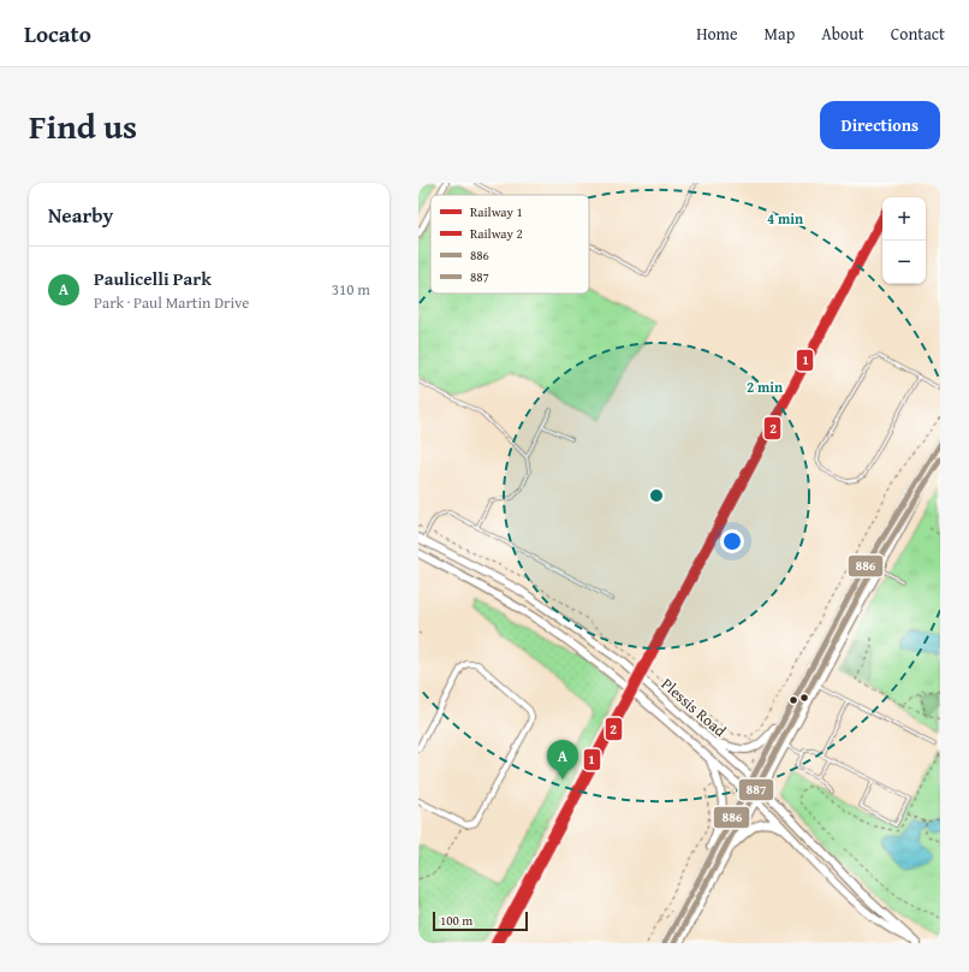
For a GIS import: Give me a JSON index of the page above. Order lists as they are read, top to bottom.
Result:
{
  "streets": {
    "main road": ["Plessis Road"]
  },
  "lines": [
    "rail line 1",
    "rail line 2",
    "transit line 886",
    "transit line 887"
  ],
  "legend": [
    "Railway 1",
    "Railway 2",
    "886",
    "887"
  ],
  "scale_bar": "100 m",
  "page": {
    "header": "Locato",
    "nav": [
      "Home",
      "Map",
      "About",
      "Contact"
    ],
    "title": "Find us",
    "buttons": "Directions",
    "heading": "Nearby",
    "map_buttons": ["+", "−"],
    "list": [
      {
        "mark": "A",
        "name": "Paulicelli Park",
        "note": "Park · Paul Martin Drive",
        "value": "310 m"
      }
    ],
    "pins": "A",
    "scale": "100 m"
  },
  "rings": ["4 min", "2 min"]
}
